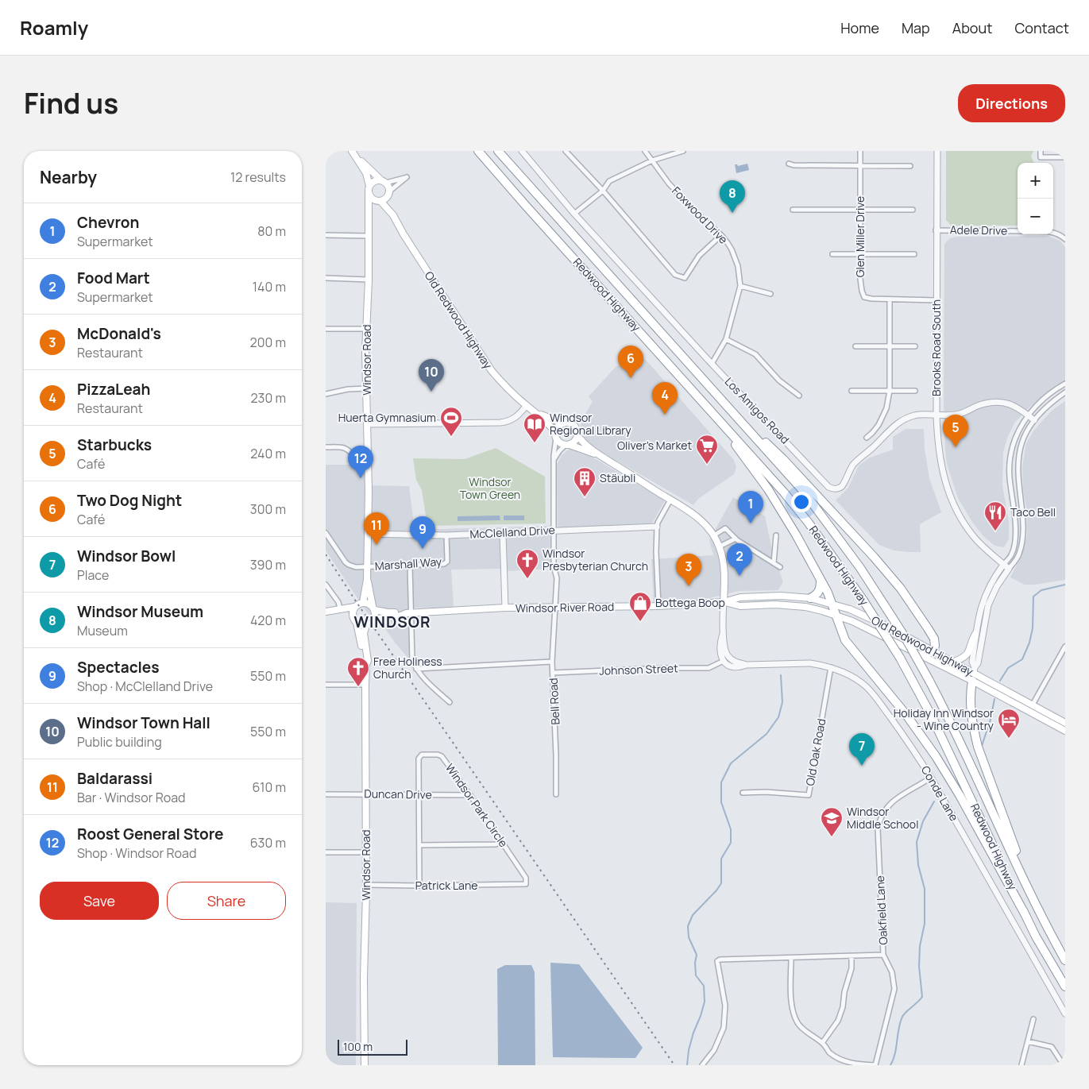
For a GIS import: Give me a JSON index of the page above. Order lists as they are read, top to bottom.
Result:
{
  "streets": {
    "highway": ["Redwood Highway"],
    "main road": ["Old Redwood Highway", "Windsor Road", "Windsor River Road"],
    "street": [
      "Foxwood Drive",
      "Adele Drive",
      "Glen Miller Drive",
      "Brooks Road South",
      "Los Amigos Road",
      "McClelland Drive",
      "Marshall Way",
      "Johnson Street",
      "Bell Road",
      "Old Oak Road",
      "Conde Lane",
      "Duncan Drive",
      "Windsor Park Circle",
      "Patrick Lane",
      "Oakfield Lane"
    ]
  },
  "crossings": [
    ["Foxwood Drive", "Los Amigos Road"],
    ["Adele Drive", "Brooks Road South"],
    ["Glen Miller Drive", "Brooks Road South"],
    ["Old Redwood Highway", "Windsor Road"],
    ["Old Redwood Highway", "Windsor River Road"],
    ["Old Redwood Highway", "Bell Road"],
    ["Old Redwood Highway", "Conde Lane"],
    ["Brooks Road South", "Los Amigos Road"],
    ["Windsor Road", "McClelland Drive"],
    ["Windsor Road", "Marshall Way"],
    ["Windsor Road", "Windsor River Road"],
    ["Windsor Road", "Duncan Drive"],
    ["Windsor Road", "Patrick Lane"],
    ["McClelland Drive", "Marshall Way"],
    ["McClelland Drive", "Bell Road"],
    ["Windsor River Road", "Bell Road"],
    ["Windsor River Road", "Conde Lane"],
    ["Johnson Street", "Bell Road"],
    ["Johnson Street", "Conde Lane"],
    ["Old Oak Road", "Conde Lane"],
    ["Conde Lane", "Oakfield Lane"],
    ["Duncan Drive", "Windsor Park Circle"],
    ["Windsor Park Circle", "Patrick Lane"]
  ],
  "districts": ["WINDSOR"],
  "parks": ["Windsor Town Green"],
  "places": {
    "sports": ["Huerta Gymnasium"],
    "library": ["Windsor Regional Library"],
    "supermarket": ["Oliver's Market"],
    "building": ["Stäubli"],
    "restaurant": ["Taco Bell"],
    "church": ["Windsor Presbyterian Church", "Free Holiness Church"],
    "shop": ["Bottega Boop"],
    "hotel": ["Holiday Inn Windsor - Wine Country"],
    "school or university": ["Windsor Middle School"]
  },
  "scale_bar": "100 m",
  "page": {
    "header": "Roamly",
    "nav": [
      "Home",
      "Map",
      "About",
      "Contact"
    ],
    "title": "Find us",
    "buttons": [
      "Directions",
      ["Save", "Share"]
    ],
    "heading": ["Nearby", "12 results"],
    "map_buttons": ["+", "−"],
    "pins": [
      "8",
      "6",
      "10",
      "4",
      "5",
      "12",
      "1",
      "11",
      "9",
      "2",
      "3",
      "7"
    ],
    "list": [
      {
        "mark": "1",
        "name": "Chevron",
        "note": "Supermarket",
        "value": "80 m"
      },
      {
        "mark": "2",
        "name": "Food Mart",
        "note": "Supermarket",
        "value": "140 m"
      },
      {
        "mark": "3",
        "name": "McDonald's",
        "note": "Restaurant",
        "value": "200 m"
      },
      {
        "mark": "4",
        "name": "PizzaLeah",
        "note": "Restaurant",
        "value": "230 m"
      },
      {
        "mark": "5",
        "name": "Starbucks",
        "note": "Café",
        "value": "240 m"
      },
      {
        "mark": "6",
        "name": "Two Dog Night",
        "note": "Café",
        "value": "300 m"
      },
      {
        "mark": "7",
        "name": "Windsor Bowl",
        "note": "Place",
        "value": "390 m"
      },
      {
        "mark": "8",
        "name": "Windsor Museum",
        "note": "Museum",
        "value": "420 m"
      },
      {
        "mark": "9",
        "name": "Spectacles",
        "note": "Shop · McClelland Drive",
        "value": "550 m"
      },
      {
        "mark": "10",
        "name": "Windsor Town Hall",
        "note": "Public building",
        "value": "550 m"
      },
      {
        "mark": "11",
        "name": "Baldarassi",
        "note": "Bar · Windsor Road",
        "value": "610 m"
      },
      {
        "mark": "12",
        "name": "Roost General Store",
        "note": "Shop · Windsor Road",
        "value": "630 m"
      }
    ],
    "scale": "100 m"
  }
}
